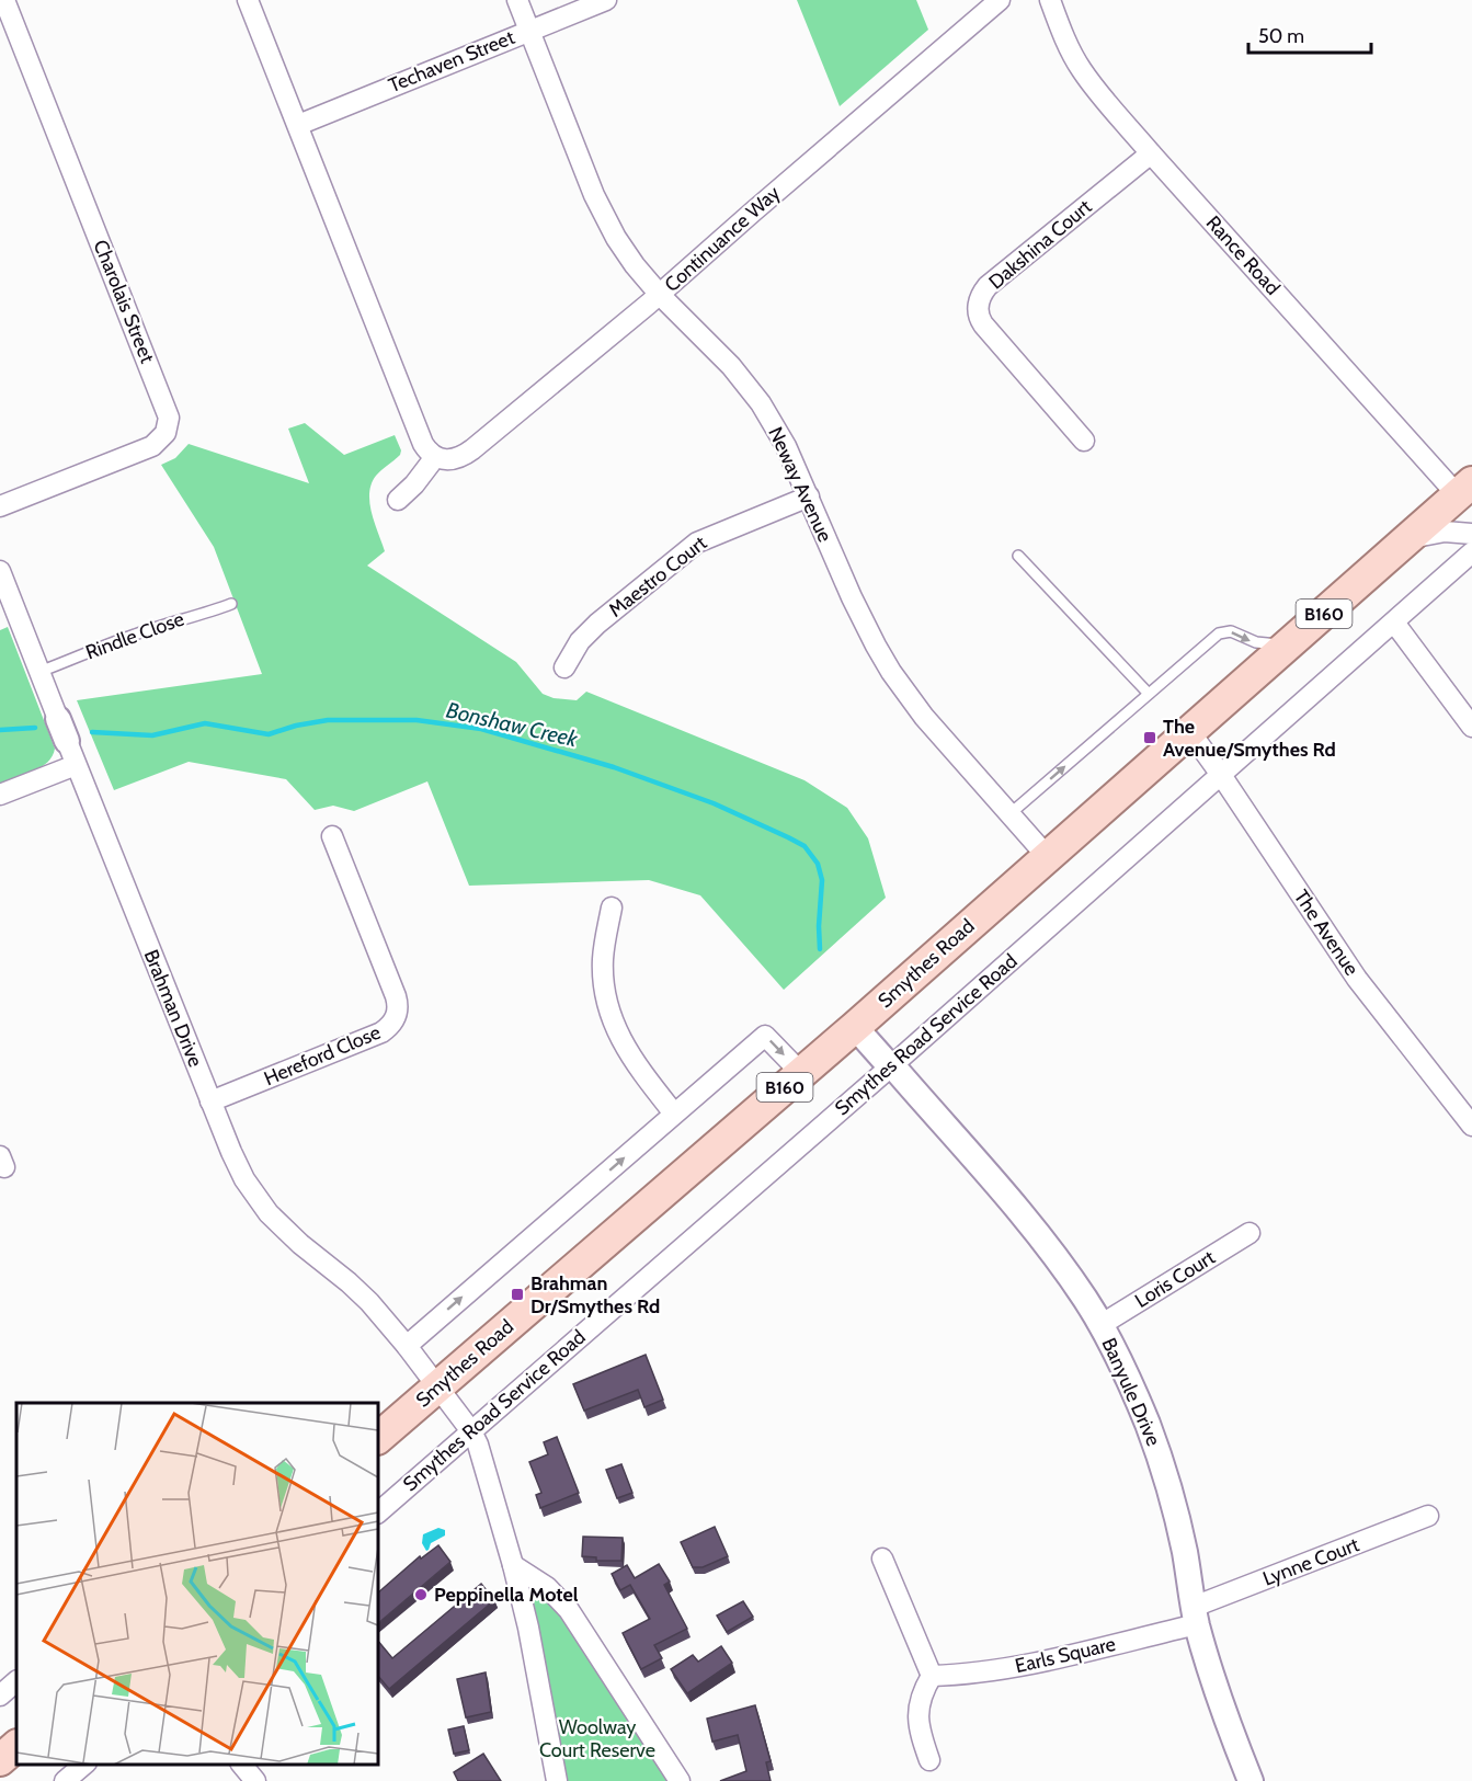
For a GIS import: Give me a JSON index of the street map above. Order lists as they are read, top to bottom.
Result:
{
  "streets": {
    "main road": ["B160", "Smythes Road"],
    "street": [
      "Techaven Street",
      "Continuance Way",
      "Dakshina Court",
      "Rance Road",
      "Charolais Street",
      "Neway Avenue",
      "Maestro Court",
      "The Avenue",
      "Brahman Drive",
      "Smythes Road Service Road",
      "Hereford Close",
      "Loris Court",
      "Banyule Drive",
      "Lynne Court",
      "Earls Square"
    ],
    "lane": ["Rindle Close"]
  },
  "crossings": [
    ["Techaven Street", "Neway Avenue"],
    ["Continuance Way", "Neway Avenue"],
    ["Dakshina Court", "Rance Road"],
    ["Rance Road", "Smythes Road"],
    ["Neway Avenue", "Maestro Court"],
    ["Neway Avenue", "Smythes Road"],
    ["Rindle Close", "Brahman Drive"],
    ["The Avenue", "Smythes Road"],
    ["The Avenue", "Smythes Road Service Road"],
    ["Smythes Road", "Brahman Drive"],
    ["Smythes Road", "Banyule Drive"],
    ["Brahman Drive", "Smythes Road Service Road"],
    ["Brahman Drive", "Hereford Close"],
    ["Smythes Road Service Road", "Banyule Drive"],
    ["Loris Court", "Banyule Drive"],
    ["Banyule Drive", "Lynne Court"],
    ["Banyule Drive", "Earls Square"],
    ["Lynne Court", "Earls Square"]
  ],
  "water": ["Bonshaw Creek"],
  "parks": ["Woolway Court Reserve"],
  "places": {
    "transit": ["The Avenue/Smythes Rd", "Brahman Dr/Smythes Rd"],
    "other": ["Peppinella Motel"]
  },
  "scale_bar": "50 m"
}
